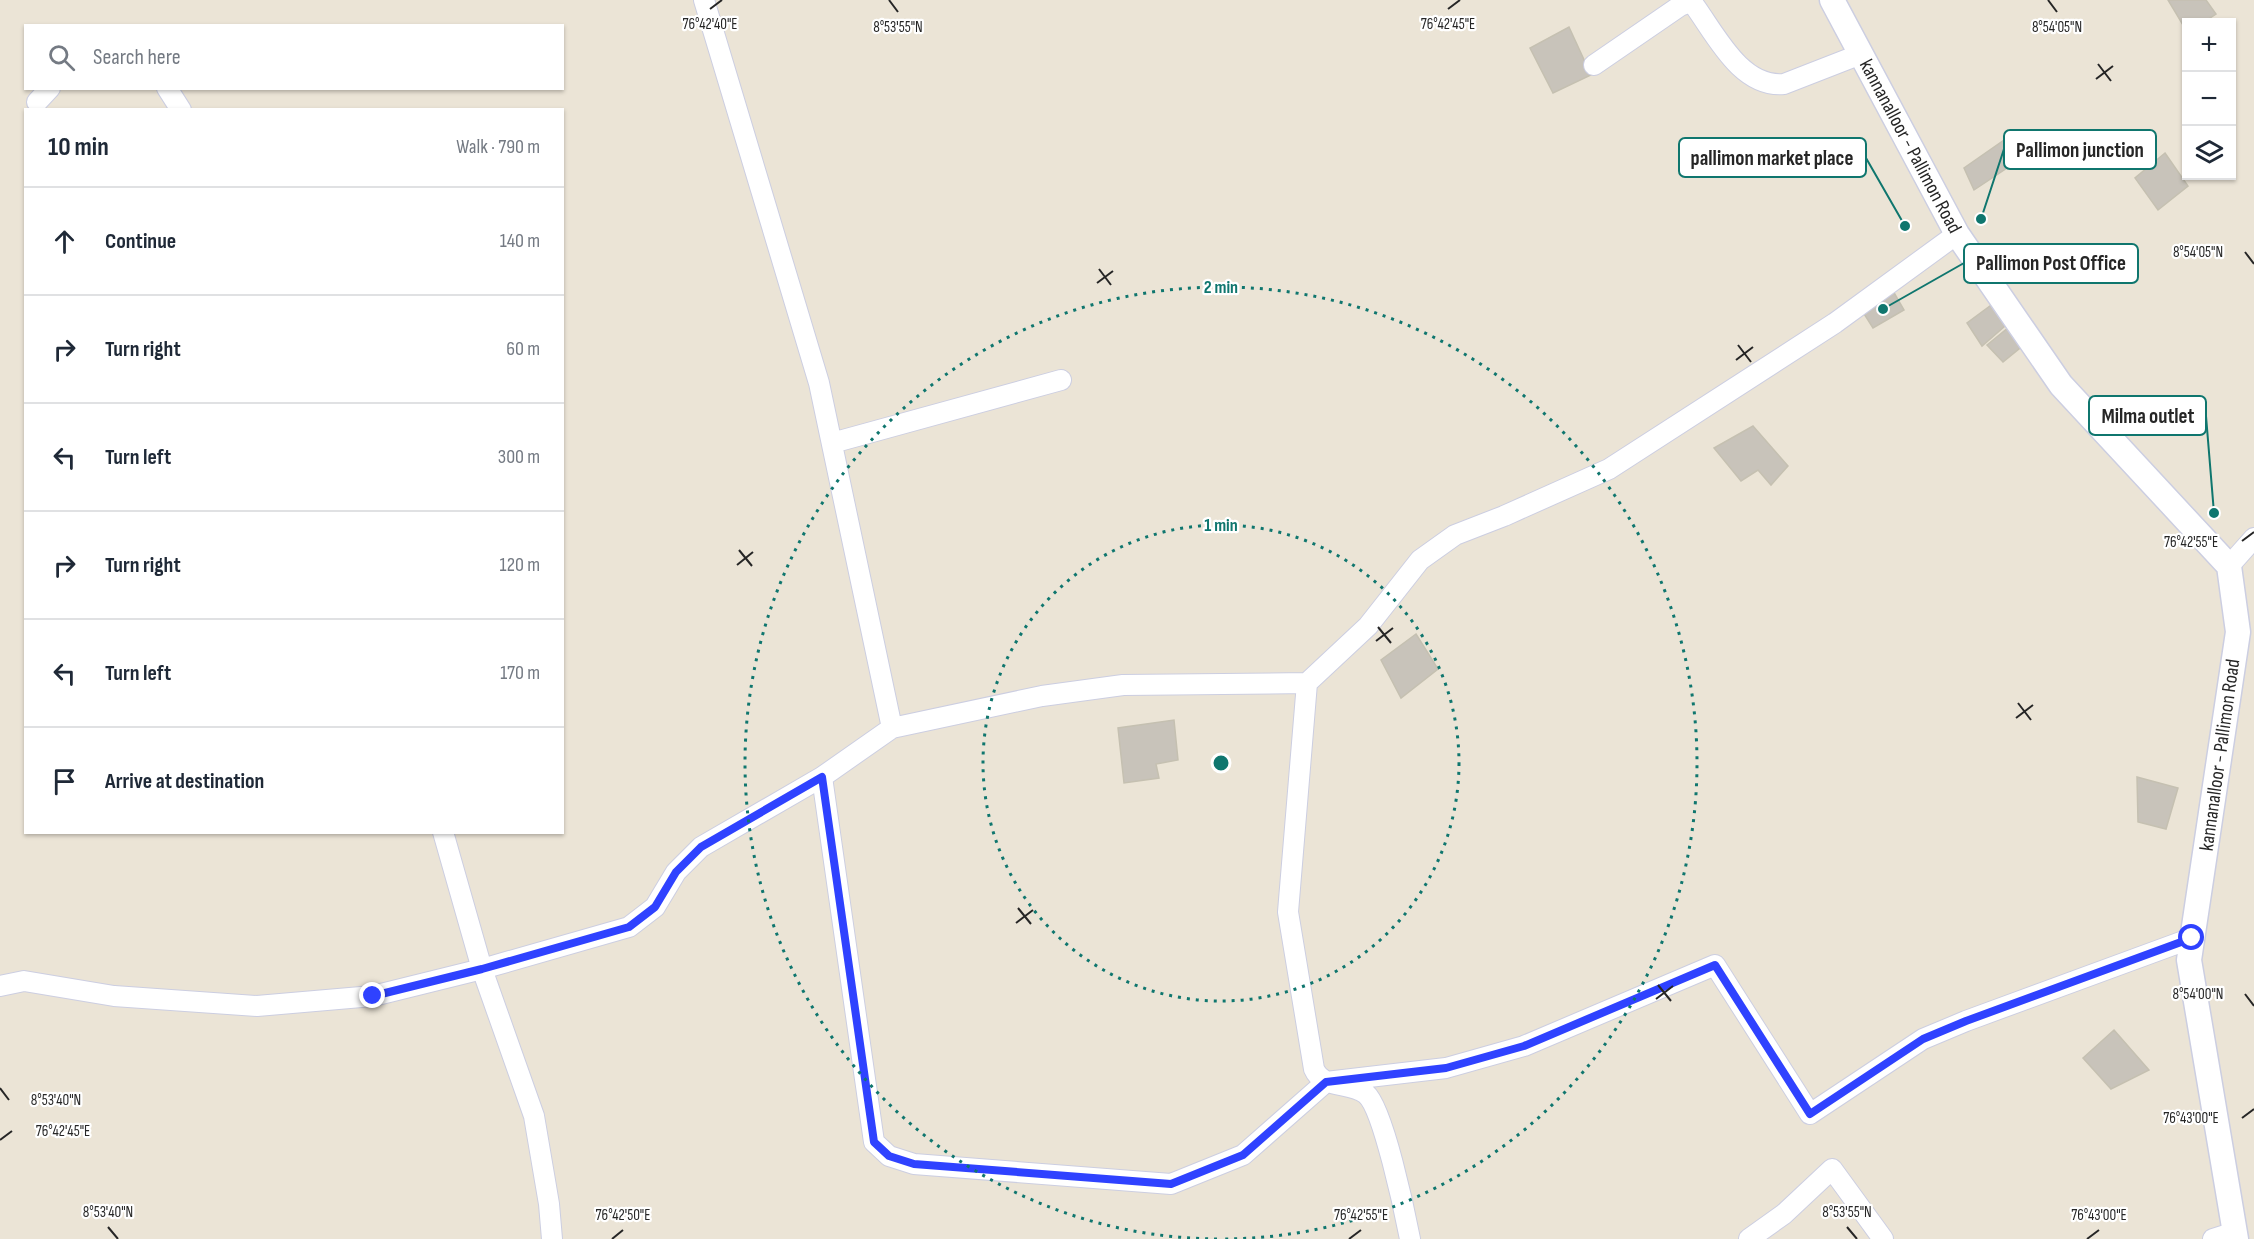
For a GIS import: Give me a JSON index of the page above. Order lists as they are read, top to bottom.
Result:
{
  "streets": {
    "street": ["kannanalloor - Pallimon Road"]
  },
  "places": [
    "Pallimon junction",
    "pallimon market place",
    "Pallimon Post Office",
    "Milma outlet"
  ],
  "page": {
    "map_buttons": ["+", "−"],
    "search": "Search here",
    "heading": ["10 min", "Walk · 790 m"],
    "list": [
      ["Continue", "140 m"],
      ["Turn right", "60 m"],
      ["Turn left", "300 m"],
      ["Turn right", "120 m"],
      ["Turn left", "170 m"],
      "Arrive at destination"
    ]
  },
  "coordinates": [
    "76°42'40\"E",
    "76°42'45\"E",
    "8°54'05\"N",
    "8°53'55\"N",
    "76°42'55\"E",
    "8°54'00\"N",
    "8°53'40\"N",
    "76°43'00\"E",
    "76°42'50\"E"
  ],
  "rings": ["2 min", "1 min"]
}
